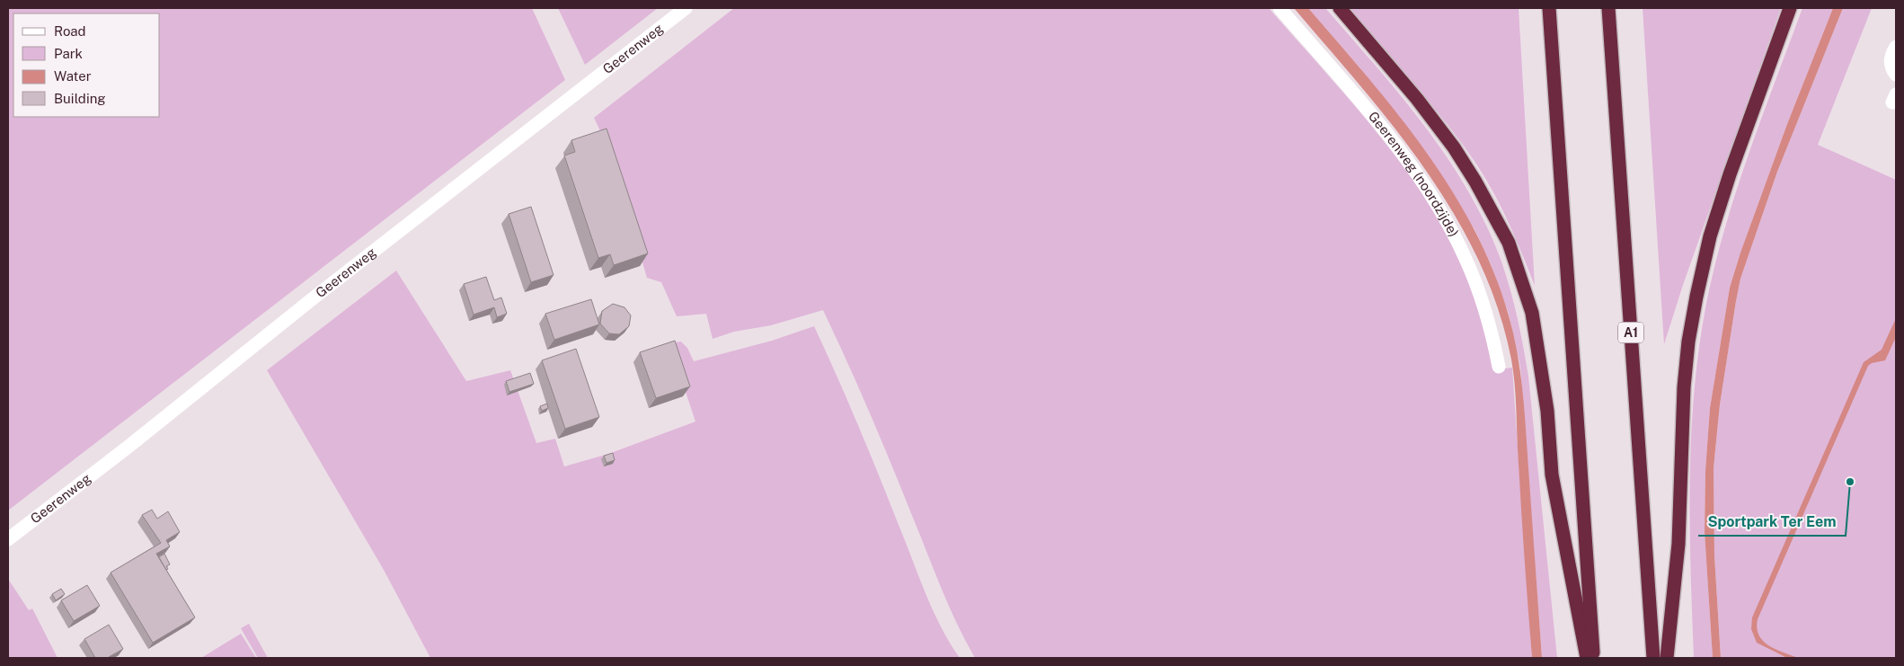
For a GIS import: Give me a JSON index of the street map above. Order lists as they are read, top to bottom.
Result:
{
  "streets": {
    "highway": ["A1"],
    "street": ["Geerenweg", "Geerenweg (noordzijde)"]
  },
  "places": ["Sportpark Ter Eem"],
  "legend": [
    "Road",
    "Park",
    "Water",
    "Building"
  ]
}
